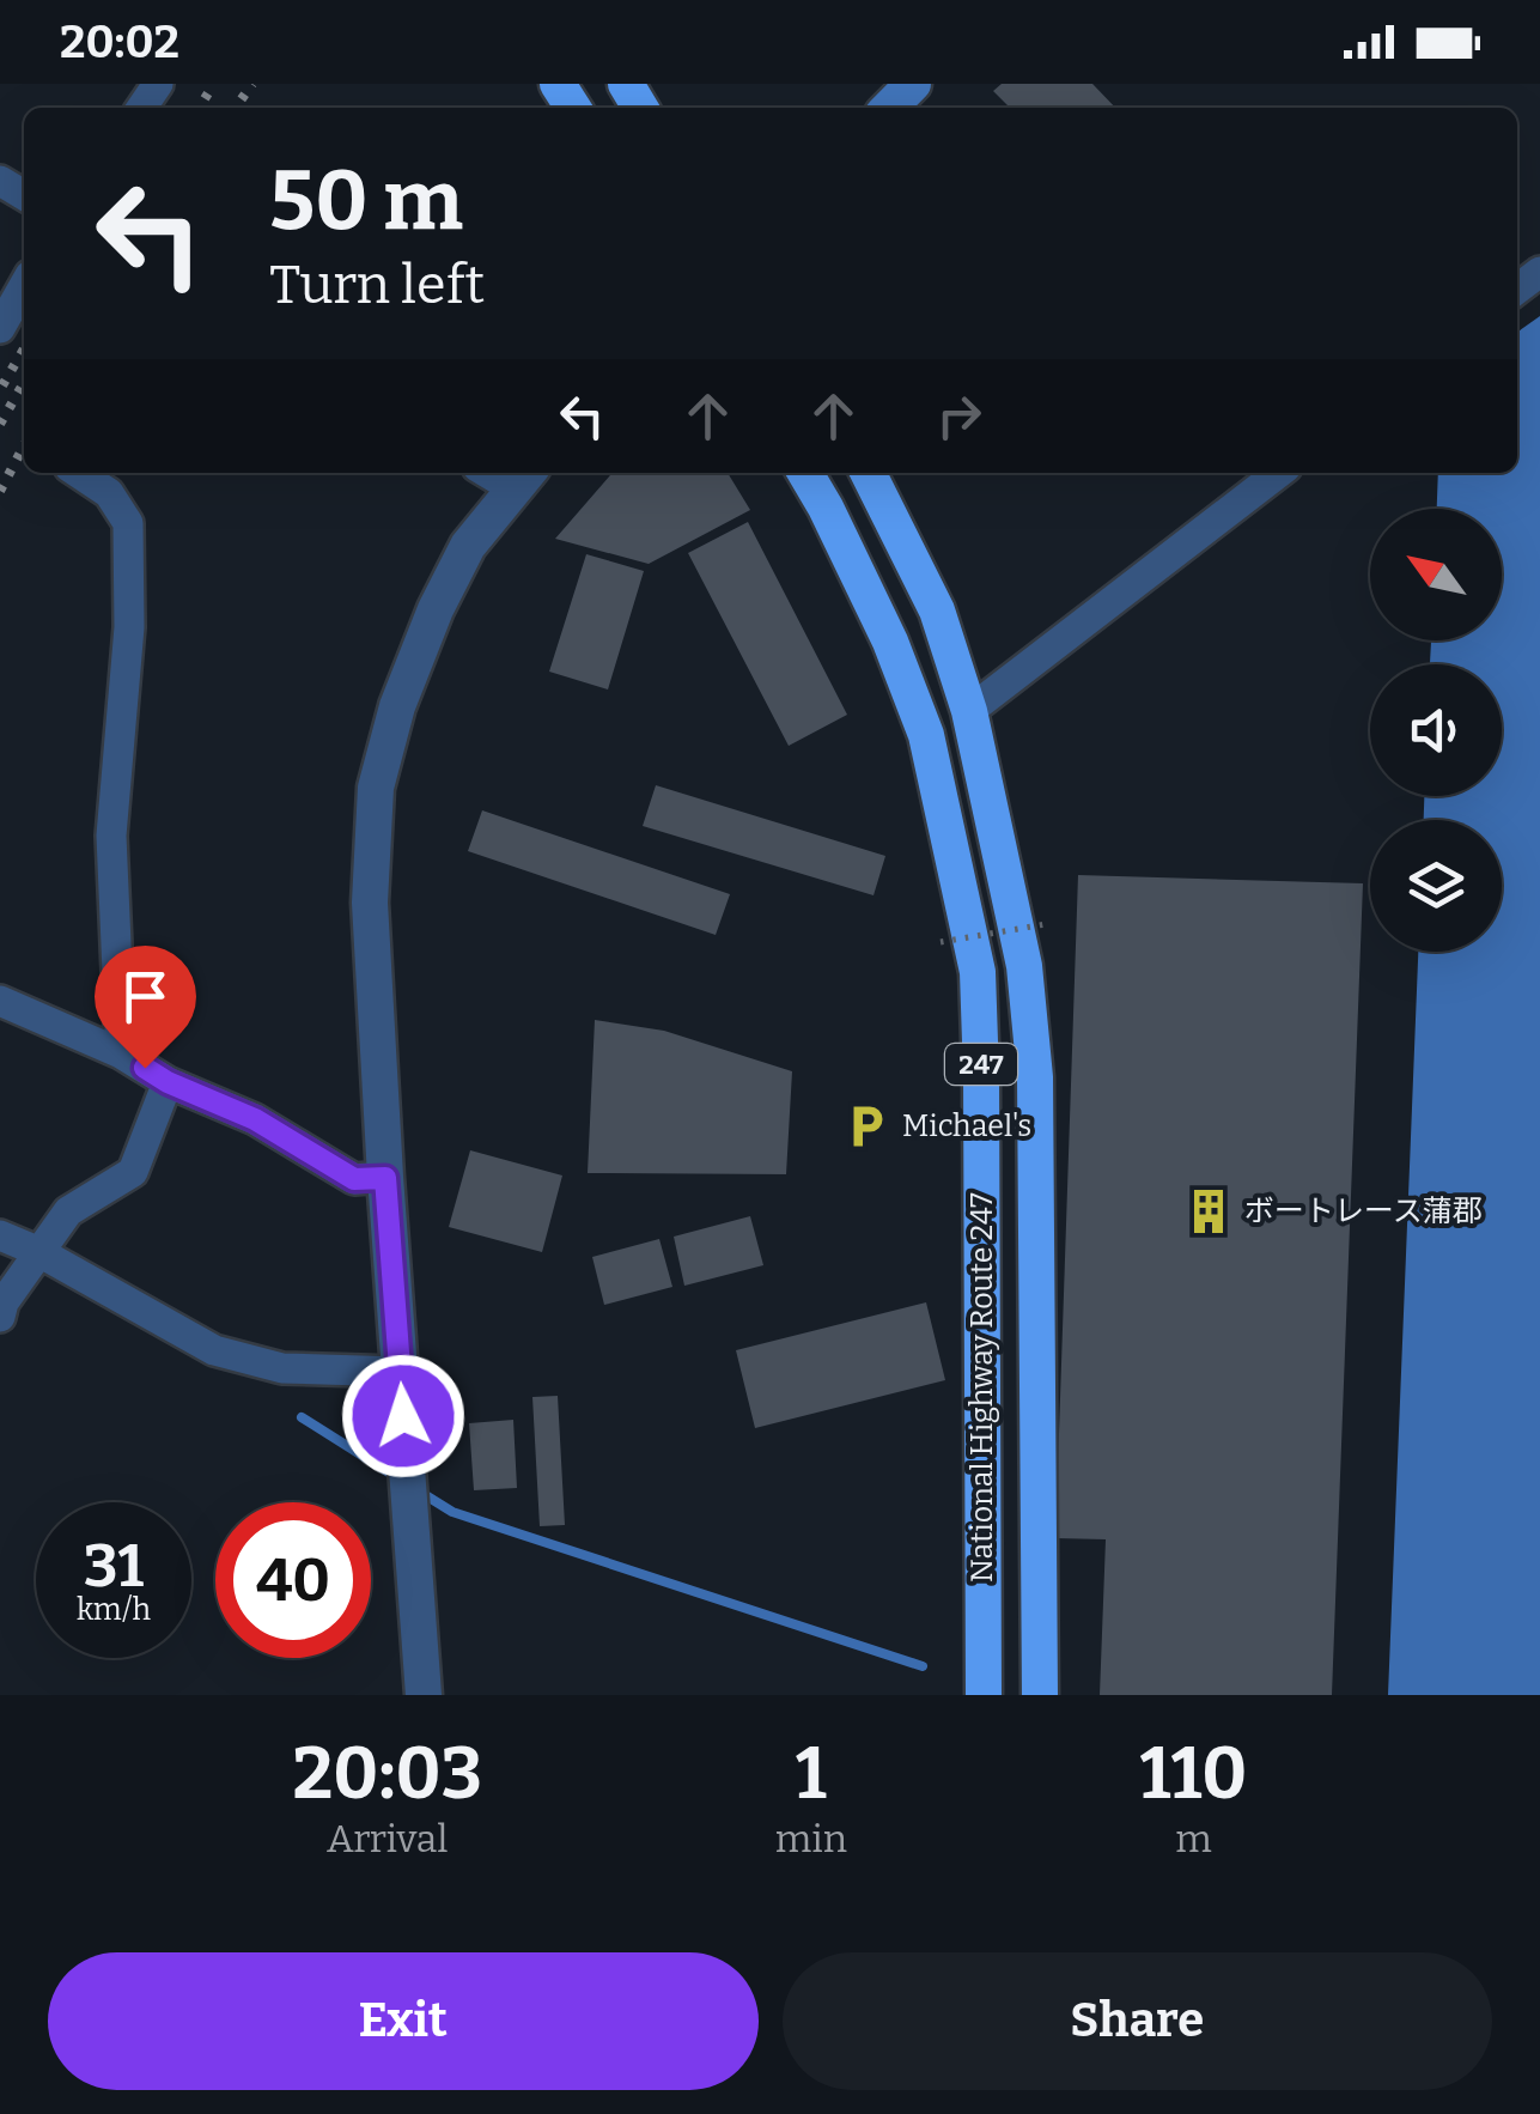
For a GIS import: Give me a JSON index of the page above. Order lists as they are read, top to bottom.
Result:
{
  "streets": {
    "highway": ["247", "National Highway Route 247"]
  },
  "places": {
    "parking": ["Michael's"],
    "building": ["ボートレース蒲郡"]
  },
  "north": "top left",
  "page": {
    "status": "20:02",
    "turn": ["50 m", "Turn left"],
    "speed": "31 km/h",
    "limit": "40",
    "eta": [
      "20:03",
      "Arrival",
      "1",
      "min",
      "110",
      "m"
    ],
    "buttons": ["Exit", "Share"]
  }
}
